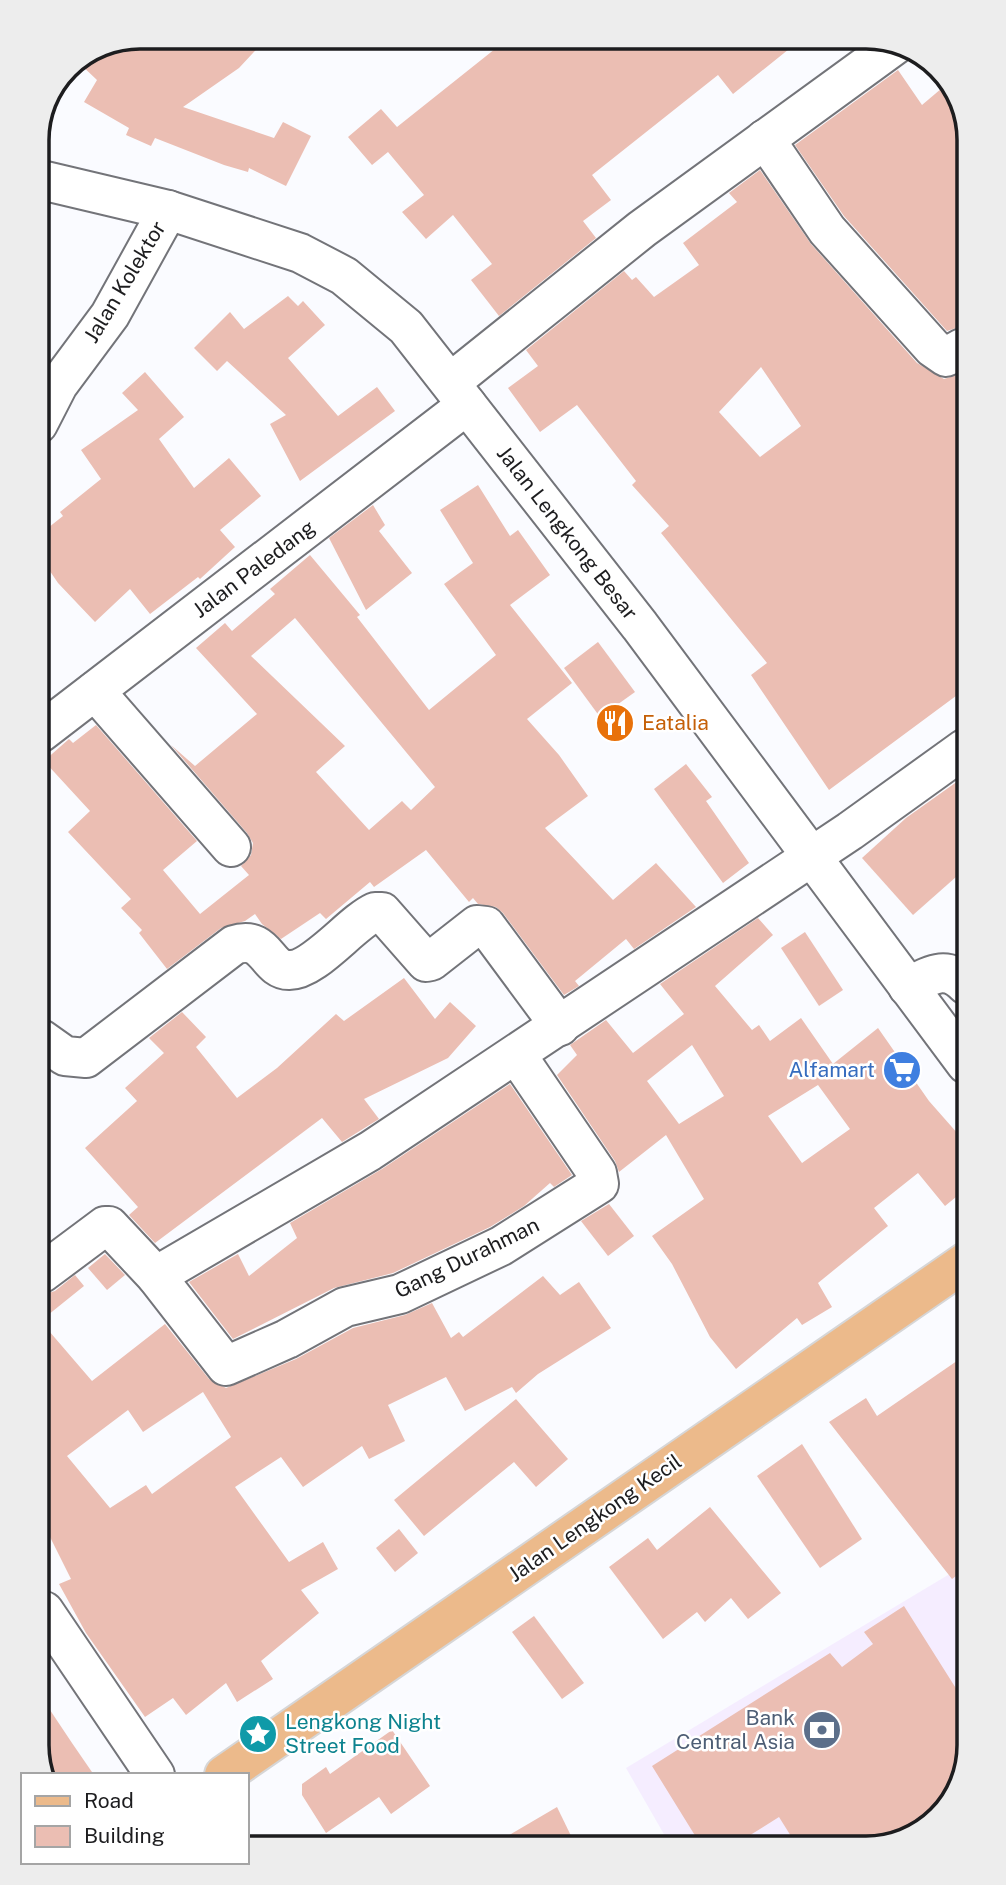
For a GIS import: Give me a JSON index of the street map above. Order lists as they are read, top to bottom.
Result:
{
  "streets": {
    "main road": ["Jalan Lengkong Kecil"],
    "street": [
      "Jalan Kolektor",
      "Jalan Lengkong Besar",
      "Jalan Paledang",
      "Gang Durahman"
    ]
  },
  "crossings": [
    ["Jalan Kolektor", "Jalan Lengkong Besar"],
    ["Jalan Lengkong Besar", "Jalan Paledang"]
  ],
  "places": {
    "restaurant": ["Eatalia"],
    "supermarket": ["Alfamart"],
    "bank": ["Bank Central Asia"],
    "place": ["Lengkong Night Street Food"]
  },
  "legend": ["Road", "Building"]
}
